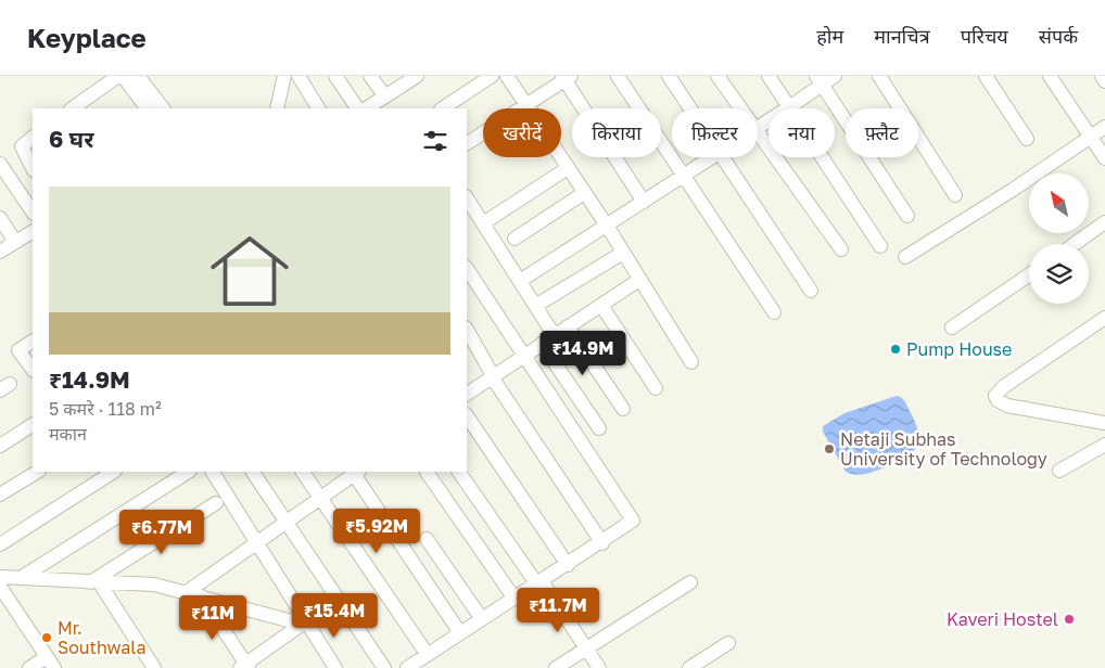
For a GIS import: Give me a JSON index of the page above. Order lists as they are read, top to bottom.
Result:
{
  "places": [
    "Pump House",
    "Netaji Subhas University of Technology",
    "Kaveri Hostel",
    "Mr. Southwala"
  ],
  "north": "top left",
  "page": {
    "header": "Keyplace",
    "nav": [
      "होम",
      "मानचित्र",
      "परिचय",
      "संपर्क"
    ],
    "chip": [
      "खरीदें",
      "किराया",
      "फ़िल्टर",
      "नया",
      "फ़्लैट"
    ],
    "heading": "6 घर",
    "list": [
      {
        "name": "₹14.9M",
        "note": "5 कमरे · 118 m² · मकान"
      }
    ],
    "price": [
      "₹14.9M",
      "₹5.92M",
      "₹6.77M",
      "₹11.7M",
      "₹15.4M",
      "₹11M"
    ]
  }
}
